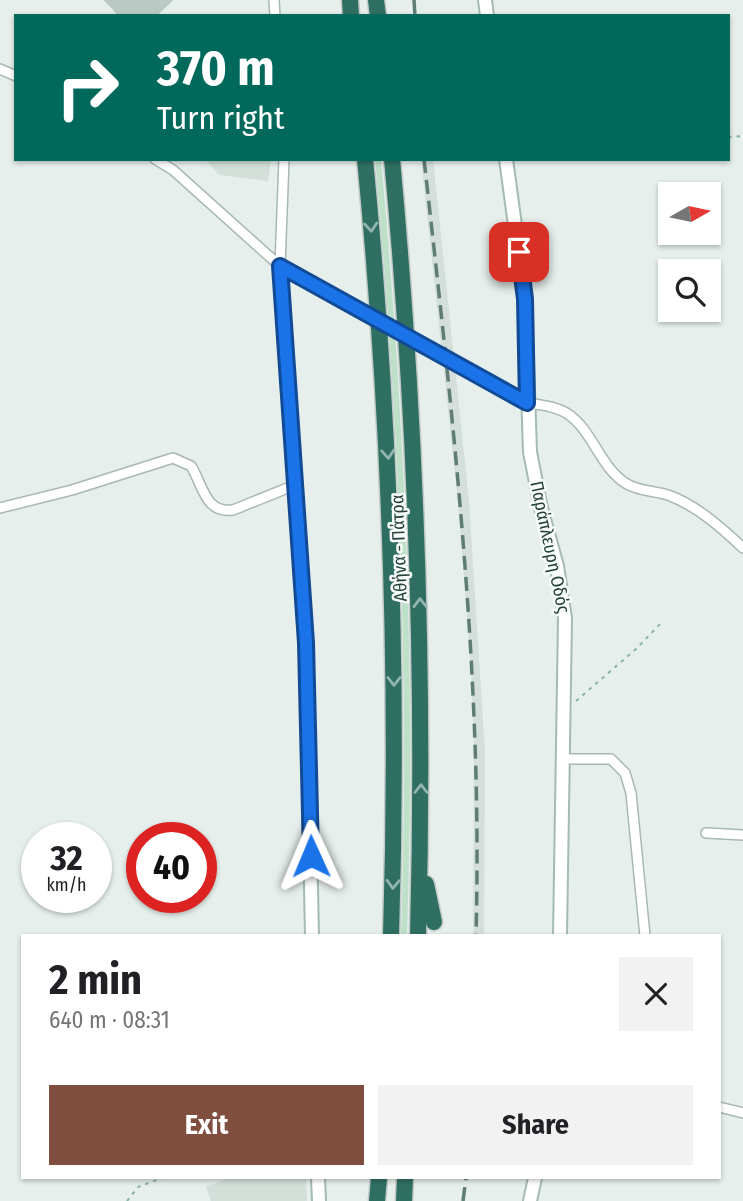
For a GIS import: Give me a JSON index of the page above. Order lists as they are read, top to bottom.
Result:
{
  "streets": {
    "highway": ["Αθήνα - Πάτρα"],
    "street": ["Παράπλευρη Οδός"]
  },
  "north": "right",
  "page": {
    "turn": ["370 m", "Turn right"],
    "speed": "32 km/h",
    "limit": "40",
    "heading": ["2 min", "640 m · 08:31"],
    "buttons": ["Exit", "Share"]
  }
}
